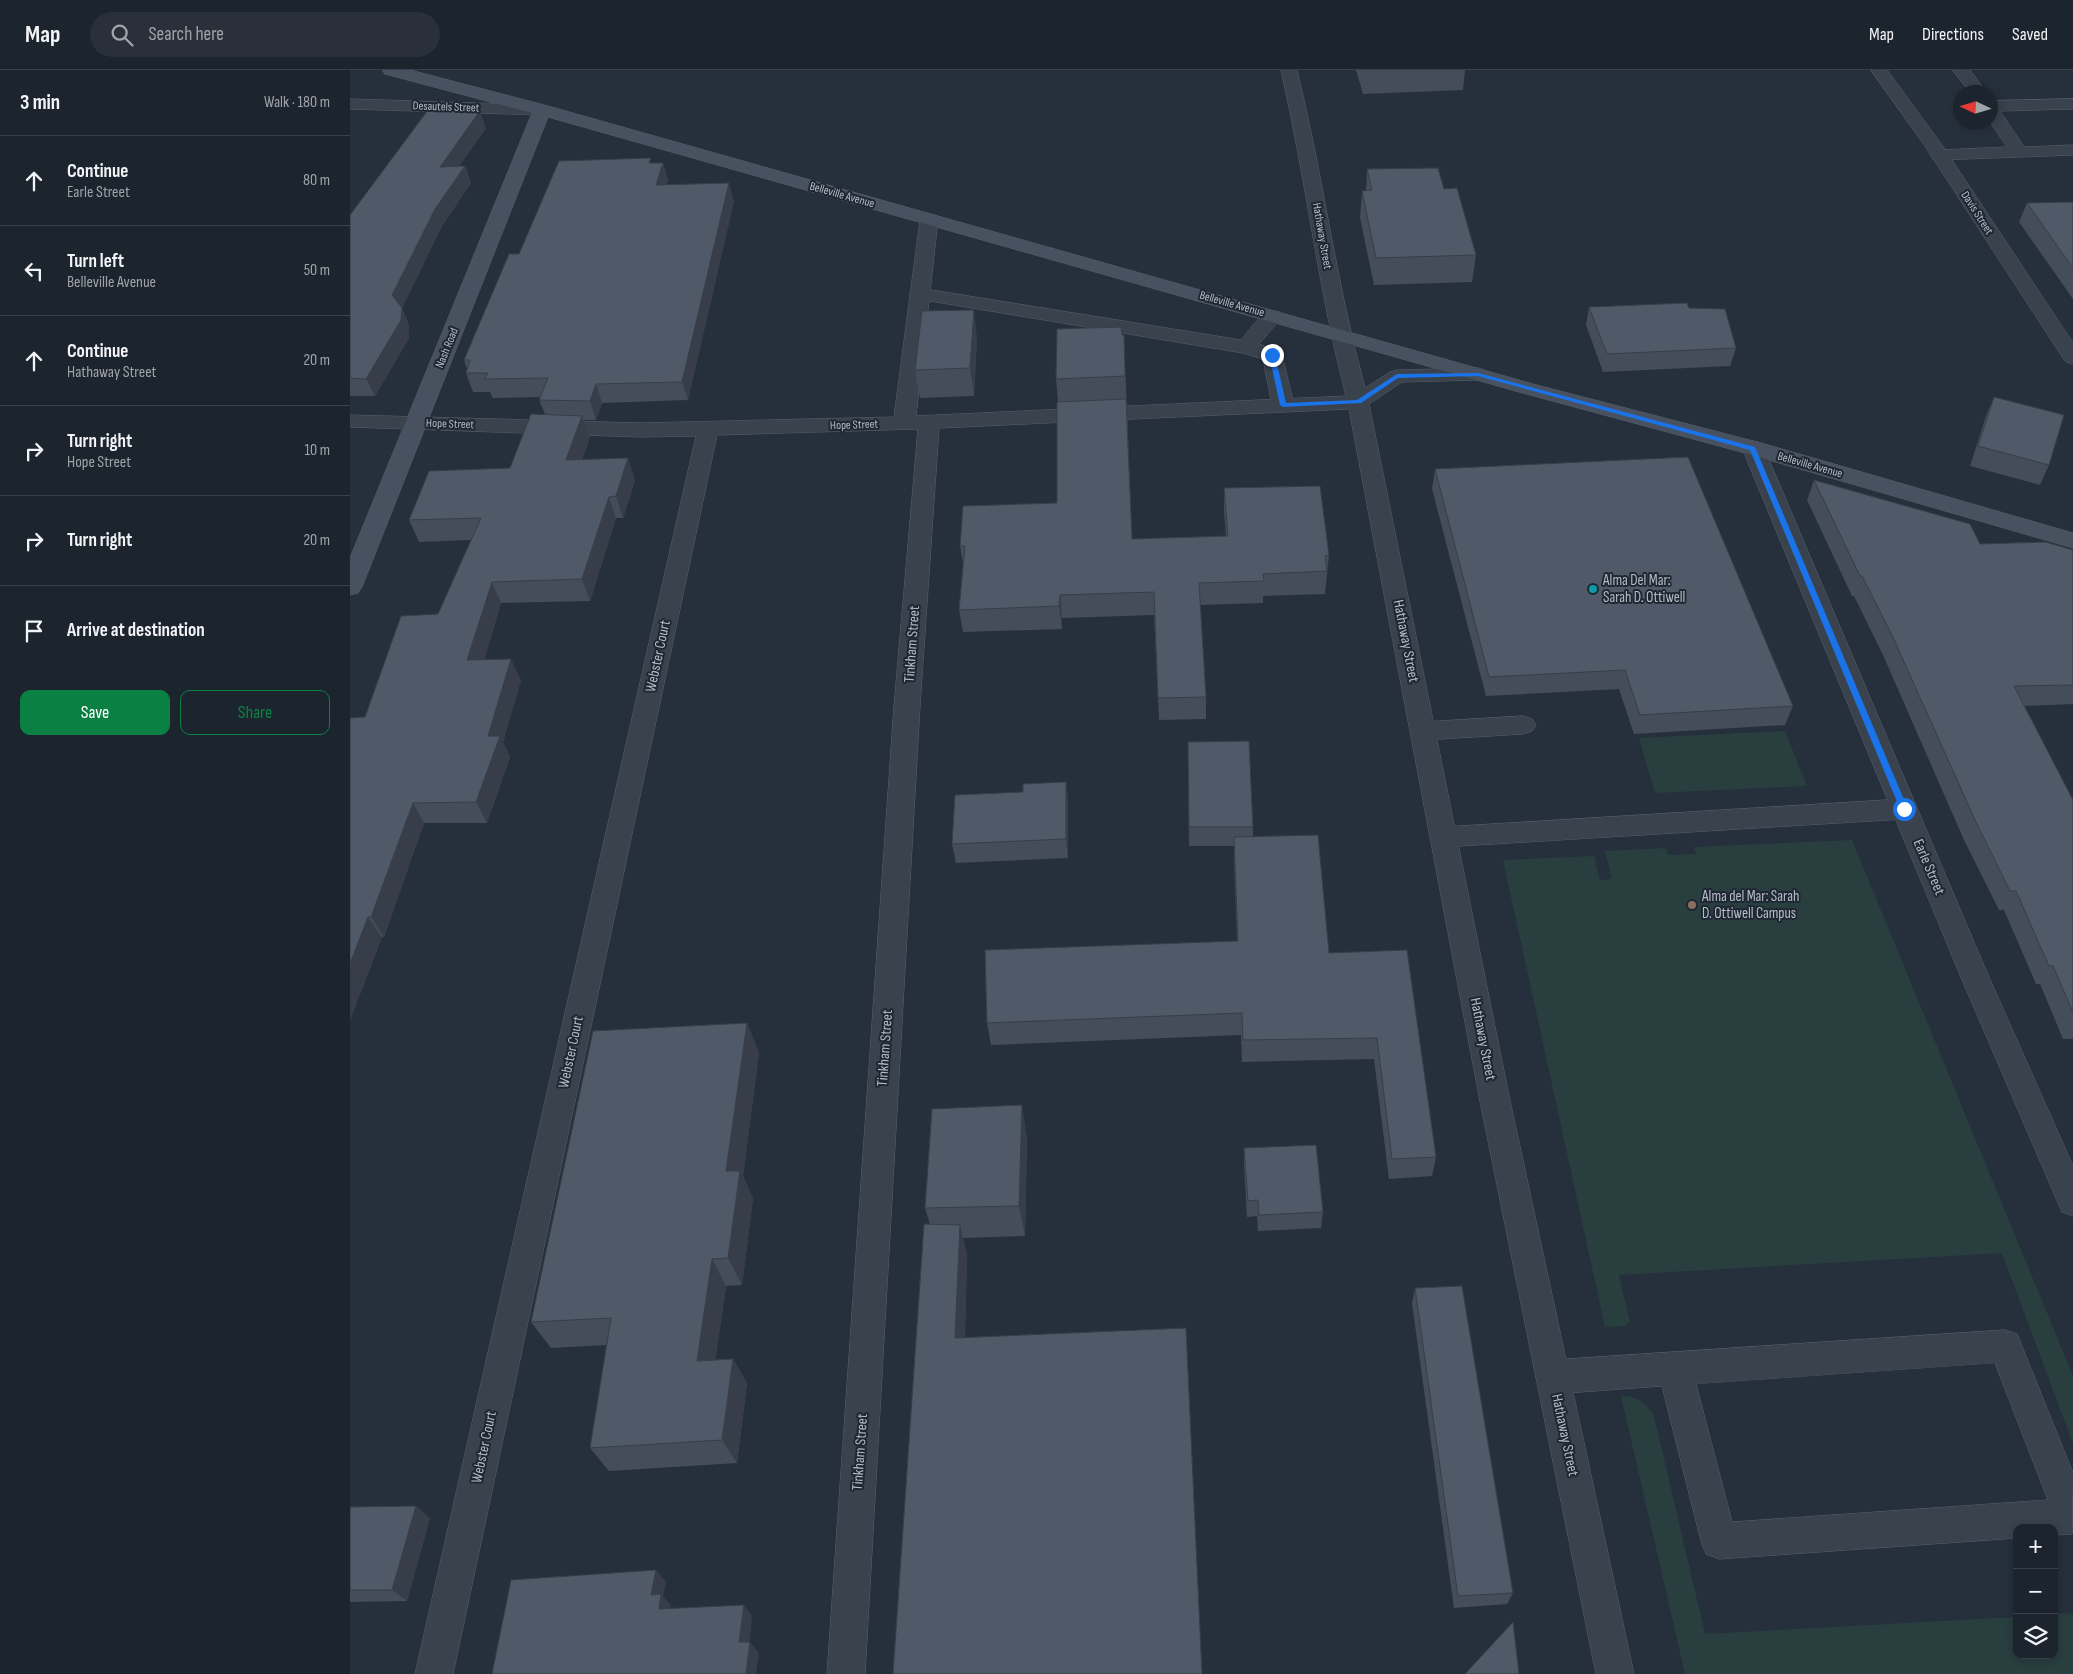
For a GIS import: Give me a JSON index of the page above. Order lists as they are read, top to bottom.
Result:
{
  "streets": {
    "main road": ["Belleville Avenue", "Nash Road"],
    "street": [
      "Desautels Street",
      "Davis Street",
      "Hathaway Street",
      "Hope Street",
      "Tinkham Street",
      "Webster Court",
      "Earle Street"
    ]
  },
  "crossings": [
    ["Desautels Street", "Belleville Avenue"],
    ["Desautels Street", "Nash Road"],
    ["Belleville Avenue", "Hathaway Street"],
    ["Belleville Avenue", "Nash Road"],
    ["Belleville Avenue", "Tinkham Street"],
    ["Belleville Avenue", "Earle Street"],
    ["Hathaway Street", "Hope Street"],
    ["Nash Road", "Hope Street"],
    ["Hope Street", "Tinkham Street"],
    ["Hope Street", "Webster Court"]
  ],
  "places": ["Alma Del Mar: Sarah D. Ottiwell", "Alma del Mar: Sarah D. Ottiwell Campus"],
  "north": "left",
  "page": {
    "header": "Map",
    "search": "Search here",
    "nav": ["Map", "Directions", "Saved"],
    "heading": ["3 min", "Walk · 180 m"],
    "list": [
      ["Continue", "Earle Street", "80 m"],
      ["Turn left", "Belleville Avenue", "50 m"],
      ["Continue", "Hathaway Street", "20 m"],
      ["Turn right", "Hope Street", "10 m"],
      ["Turn right", "20 m"],
      "Arrive at destination"
    ],
    "buttons": ["Save", "Share"],
    "map_buttons": ["+", "−"]
  }
}
